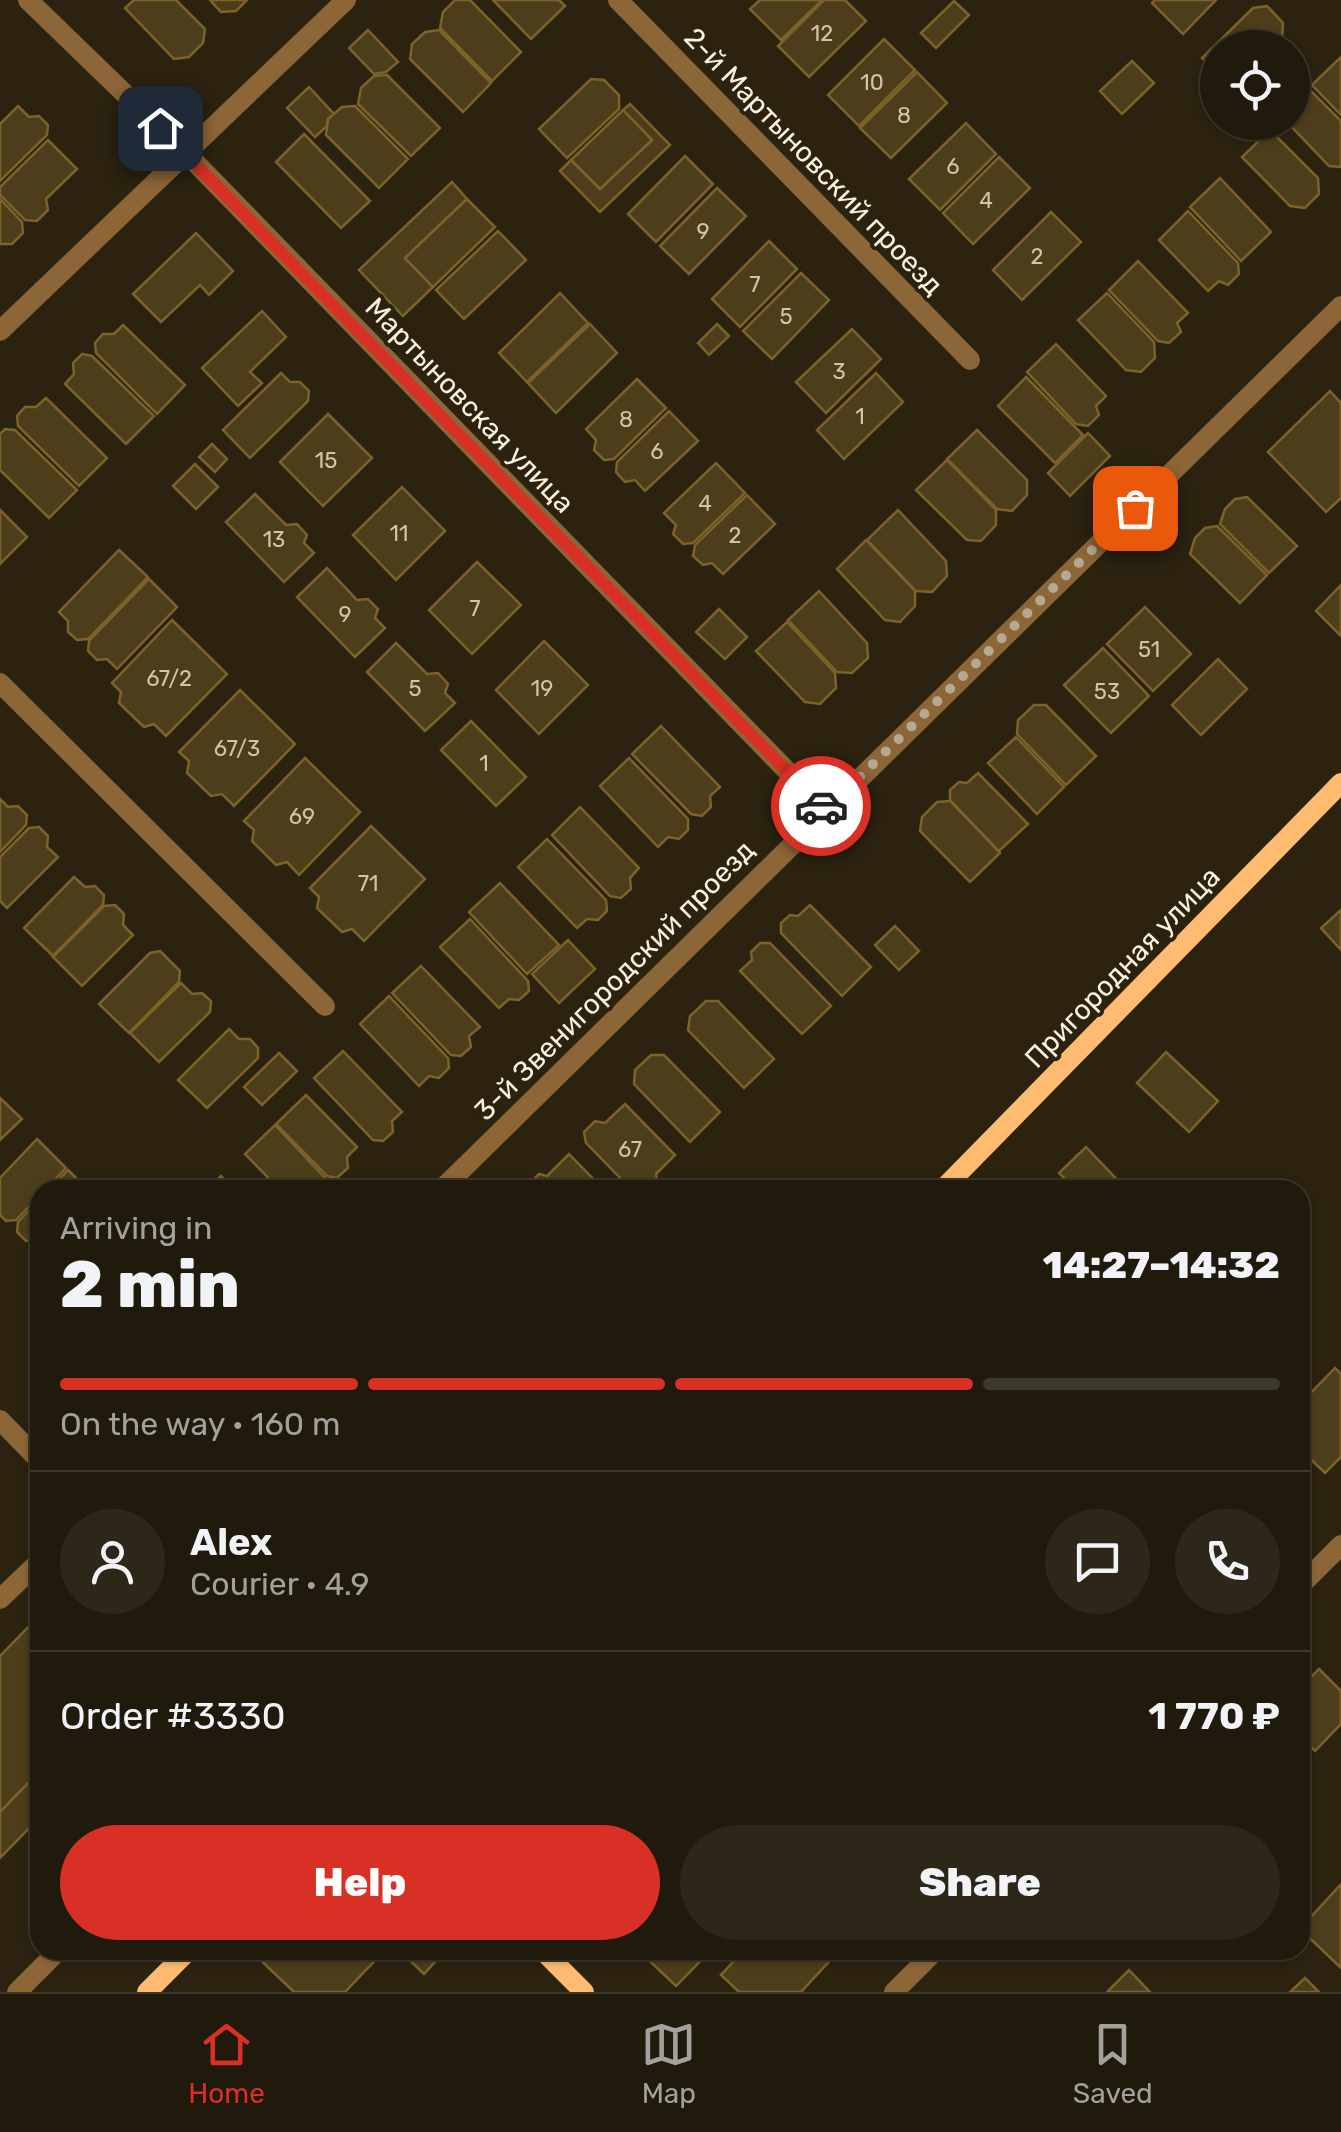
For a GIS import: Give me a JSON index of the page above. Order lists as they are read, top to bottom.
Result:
{
  "streets": {
    "street": [
      "2-й Мартыновский проезд",
      "Мартыновская улица",
      "Пригородная улица",
      "3-й Звенигородский проезд"
    ]
  },
  "crossings": [
    ["Мартыновская улица", "3-й Звенигородский проезд"]
  ],
  "house_numbers": [
    "12",
    "10",
    "8",
    "6",
    "4",
    "9",
    "2",
    "7",
    "5",
    "3",
    "1",
    "8",
    "6",
    "15",
    "4",
    "11",
    "2",
    "13",
    "7",
    "9",
    "51",
    "67/2",
    "5",
    "19",
    "53",
    "67/3",
    "1",
    "69",
    "71",
    "67"
  ],
  "page": {
    "heading": ["2 min", "Arriving in", "14:27–14:32"],
    "panel": [
      "Alex",
      "Courier · 4.9",
      "Order #3330",
      "1 770 ₽"
    ],
    "bar": "On the way · 160 m",
    "buttons": ["Help", "Share"],
    "tabs": ["Home", "Map", "Saved"]
  }
}
